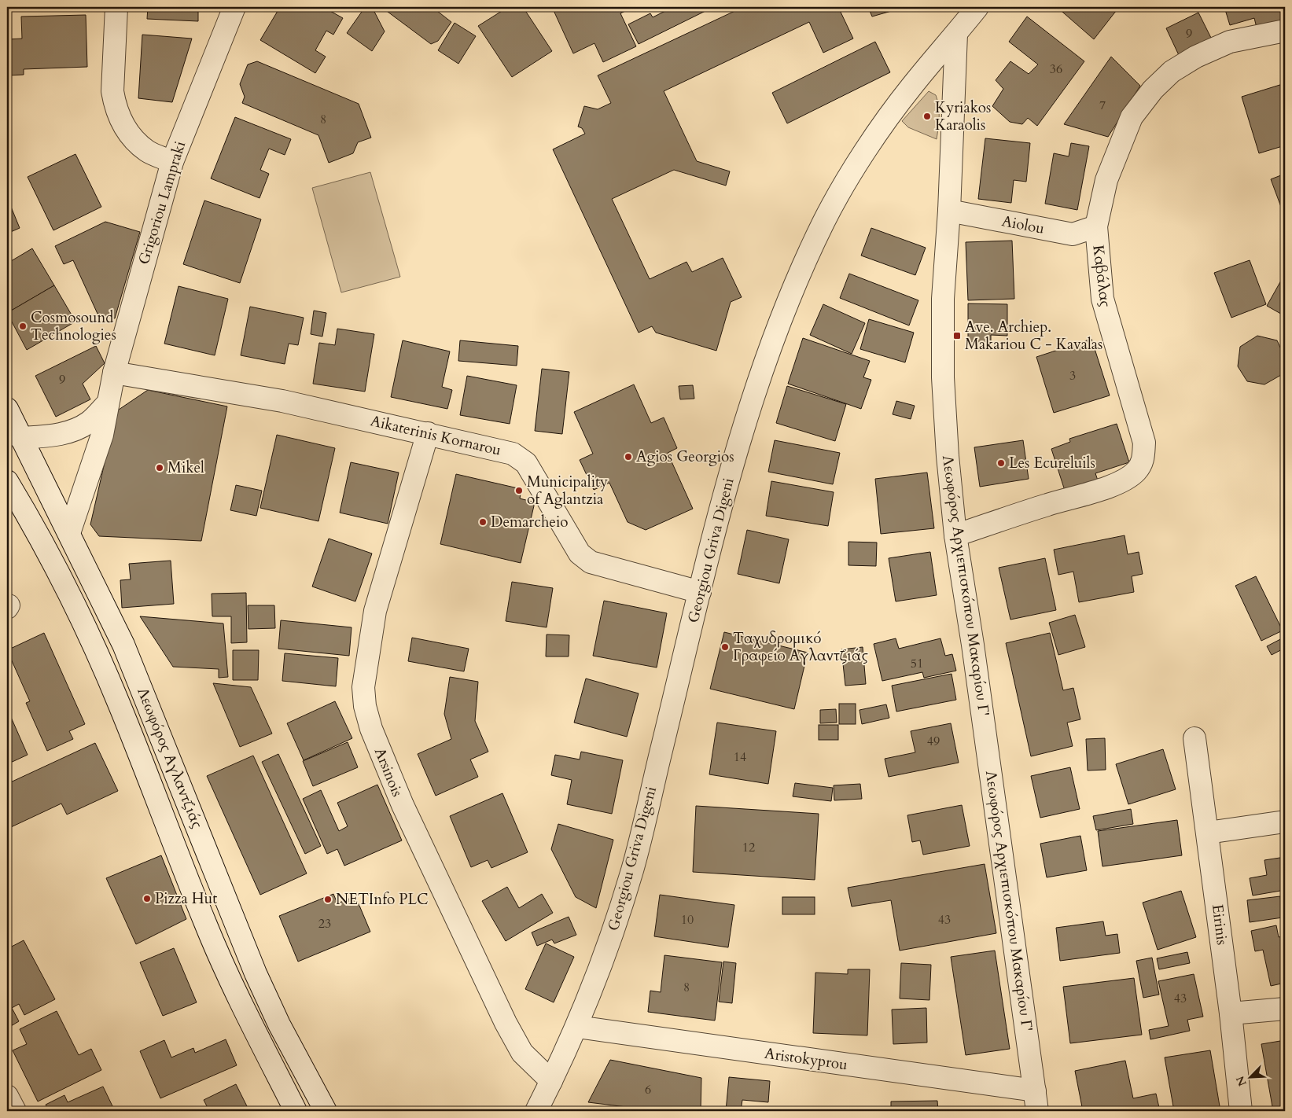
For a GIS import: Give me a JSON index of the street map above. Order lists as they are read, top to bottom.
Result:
{
  "streets": {
    "street": [
      "Grigoriou Lampraki",
      "Aiolou",
      "Καβάλας",
      "Aikaterinis Kornarou",
      "Georgiou Griva Digeni",
      "Λεωφόρος Αρχιεπισκόπου Μακαρίου Γ'",
      "Λεωφόρος Αγλαντζιάς",
      "Arsinois",
      "Eirinis",
      "Aristokyprou"
    ]
  },
  "crossings": [
    ["Grigoriou Lampraki", "Aikaterinis Kornarou"],
    ["Grigoriou Lampraki", "Λεωφόρος Αγλαντζιάς"],
    ["Aiolou", "Καβάλας"],
    ["Aiolou", "Λεωφόρος Αρχιεπισκόπου Μακαρίου Γ'"],
    ["Καβάλας", "Λεωφόρος Αρχιεπισκόπου Μακαρίου Γ'"],
    ["Aikaterinis Kornarou", "Georgiou Griva Digeni"],
    ["Aikaterinis Kornarou", "Arsinois"],
    ["Georgiou Griva Digeni", "Λεωφόρος Αρχιεπισκόπου Μακαρίου Γ'"],
    ["Georgiou Griva Digeni", "Arsinois"],
    ["Georgiou Griva Digeni", "Aristokyprou"],
    ["Λεωφόρος Αρχιεπισκόπου Μακαρίου Γ'", "Aristokyprou"]
  ],
  "places": {
    "other": [
      "Kyriakos Karaolis",
      "Cosmosound Technologies",
      "Agios Georgios",
      "Les Ecureluils",
      "Mikel",
      "Municipality of Aglantzia",
      "Demarcheio",
      "Ταχυδρομικό Γραφείο Αγλαντζιάς",
      "Pizza Hut",
      "NETInfo PLC"
    ],
    "transit": ["Ave. Archiep. Makariou C - Kavalas"]
  },
  "house_numbers": [
    "9",
    "36",
    "7",
    "8",
    "3",
    "9",
    "51",
    "49",
    "14",
    "12",
    "10",
    "43",
    "23",
    "8",
    "43",
    "6"
  ],
  "north": "bottom left"
}
